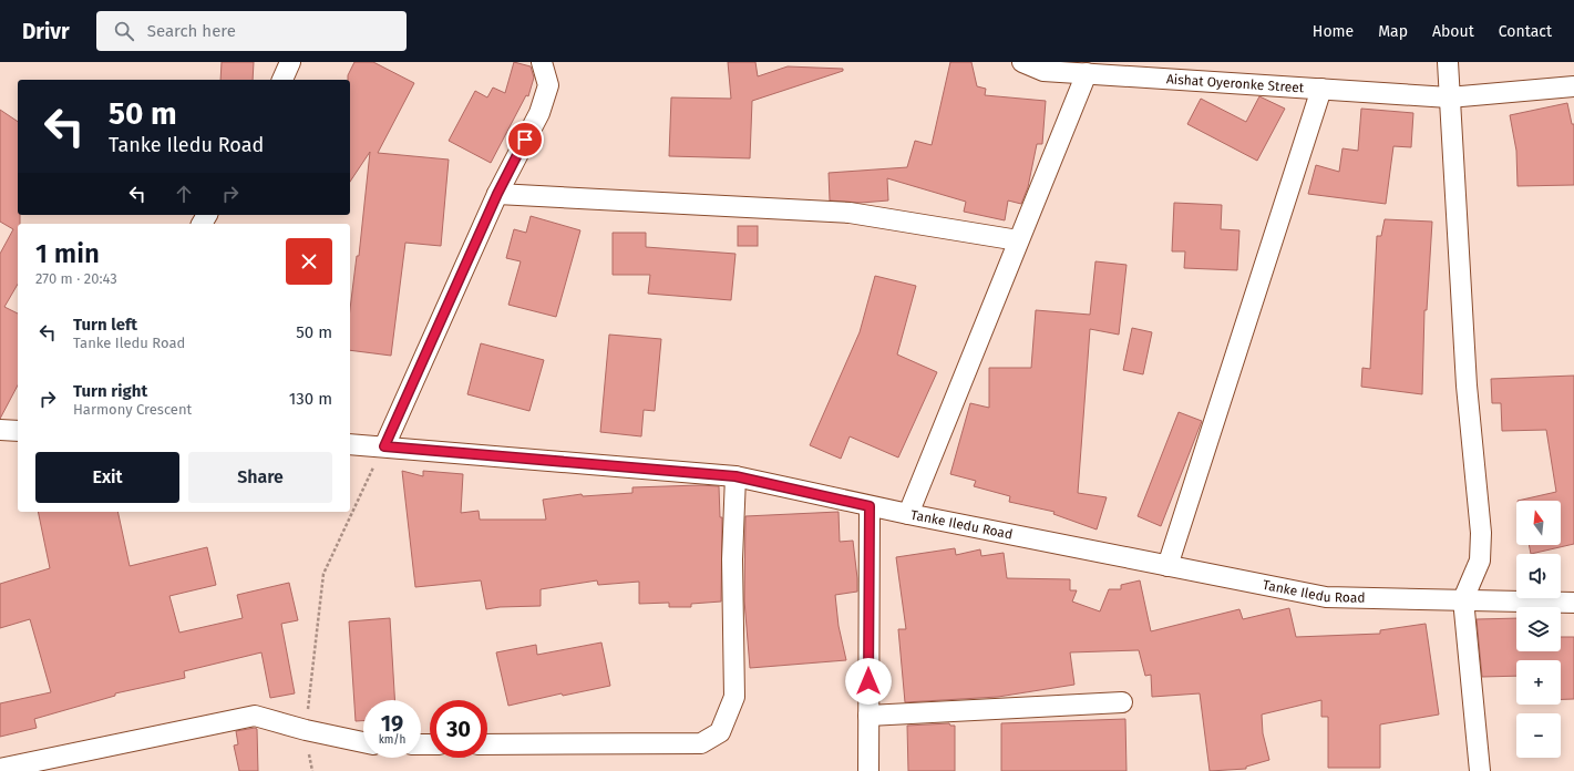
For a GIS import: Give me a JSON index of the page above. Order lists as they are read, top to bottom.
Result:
{
  "streets": {
    "street": ["Aishat Oyeronke Street", "Tanke Iledu Road"]
  },
  "north": "top",
  "page": {
    "header": "Drivr",
    "search": "Search here",
    "nav": [
      "Home",
      "Map",
      "About",
      "Contact"
    ],
    "turn": ["50 m", "Tanke Iledu Road"],
    "heading": ["1 min", "270 m · 20:43"],
    "list": [
      {
        "name": "Turn left",
        "note": "Tanke Iledu Road",
        "value": "50 m"
      },
      {
        "name": "Turn right",
        "note": "Harmony Crescent",
        "value": "130 m"
      }
    ],
    "buttons": ["Exit", "Share"],
    "map_buttons": ["+", "−"],
    "speed": "19 km/h",
    "limit": "30"
  }
}
